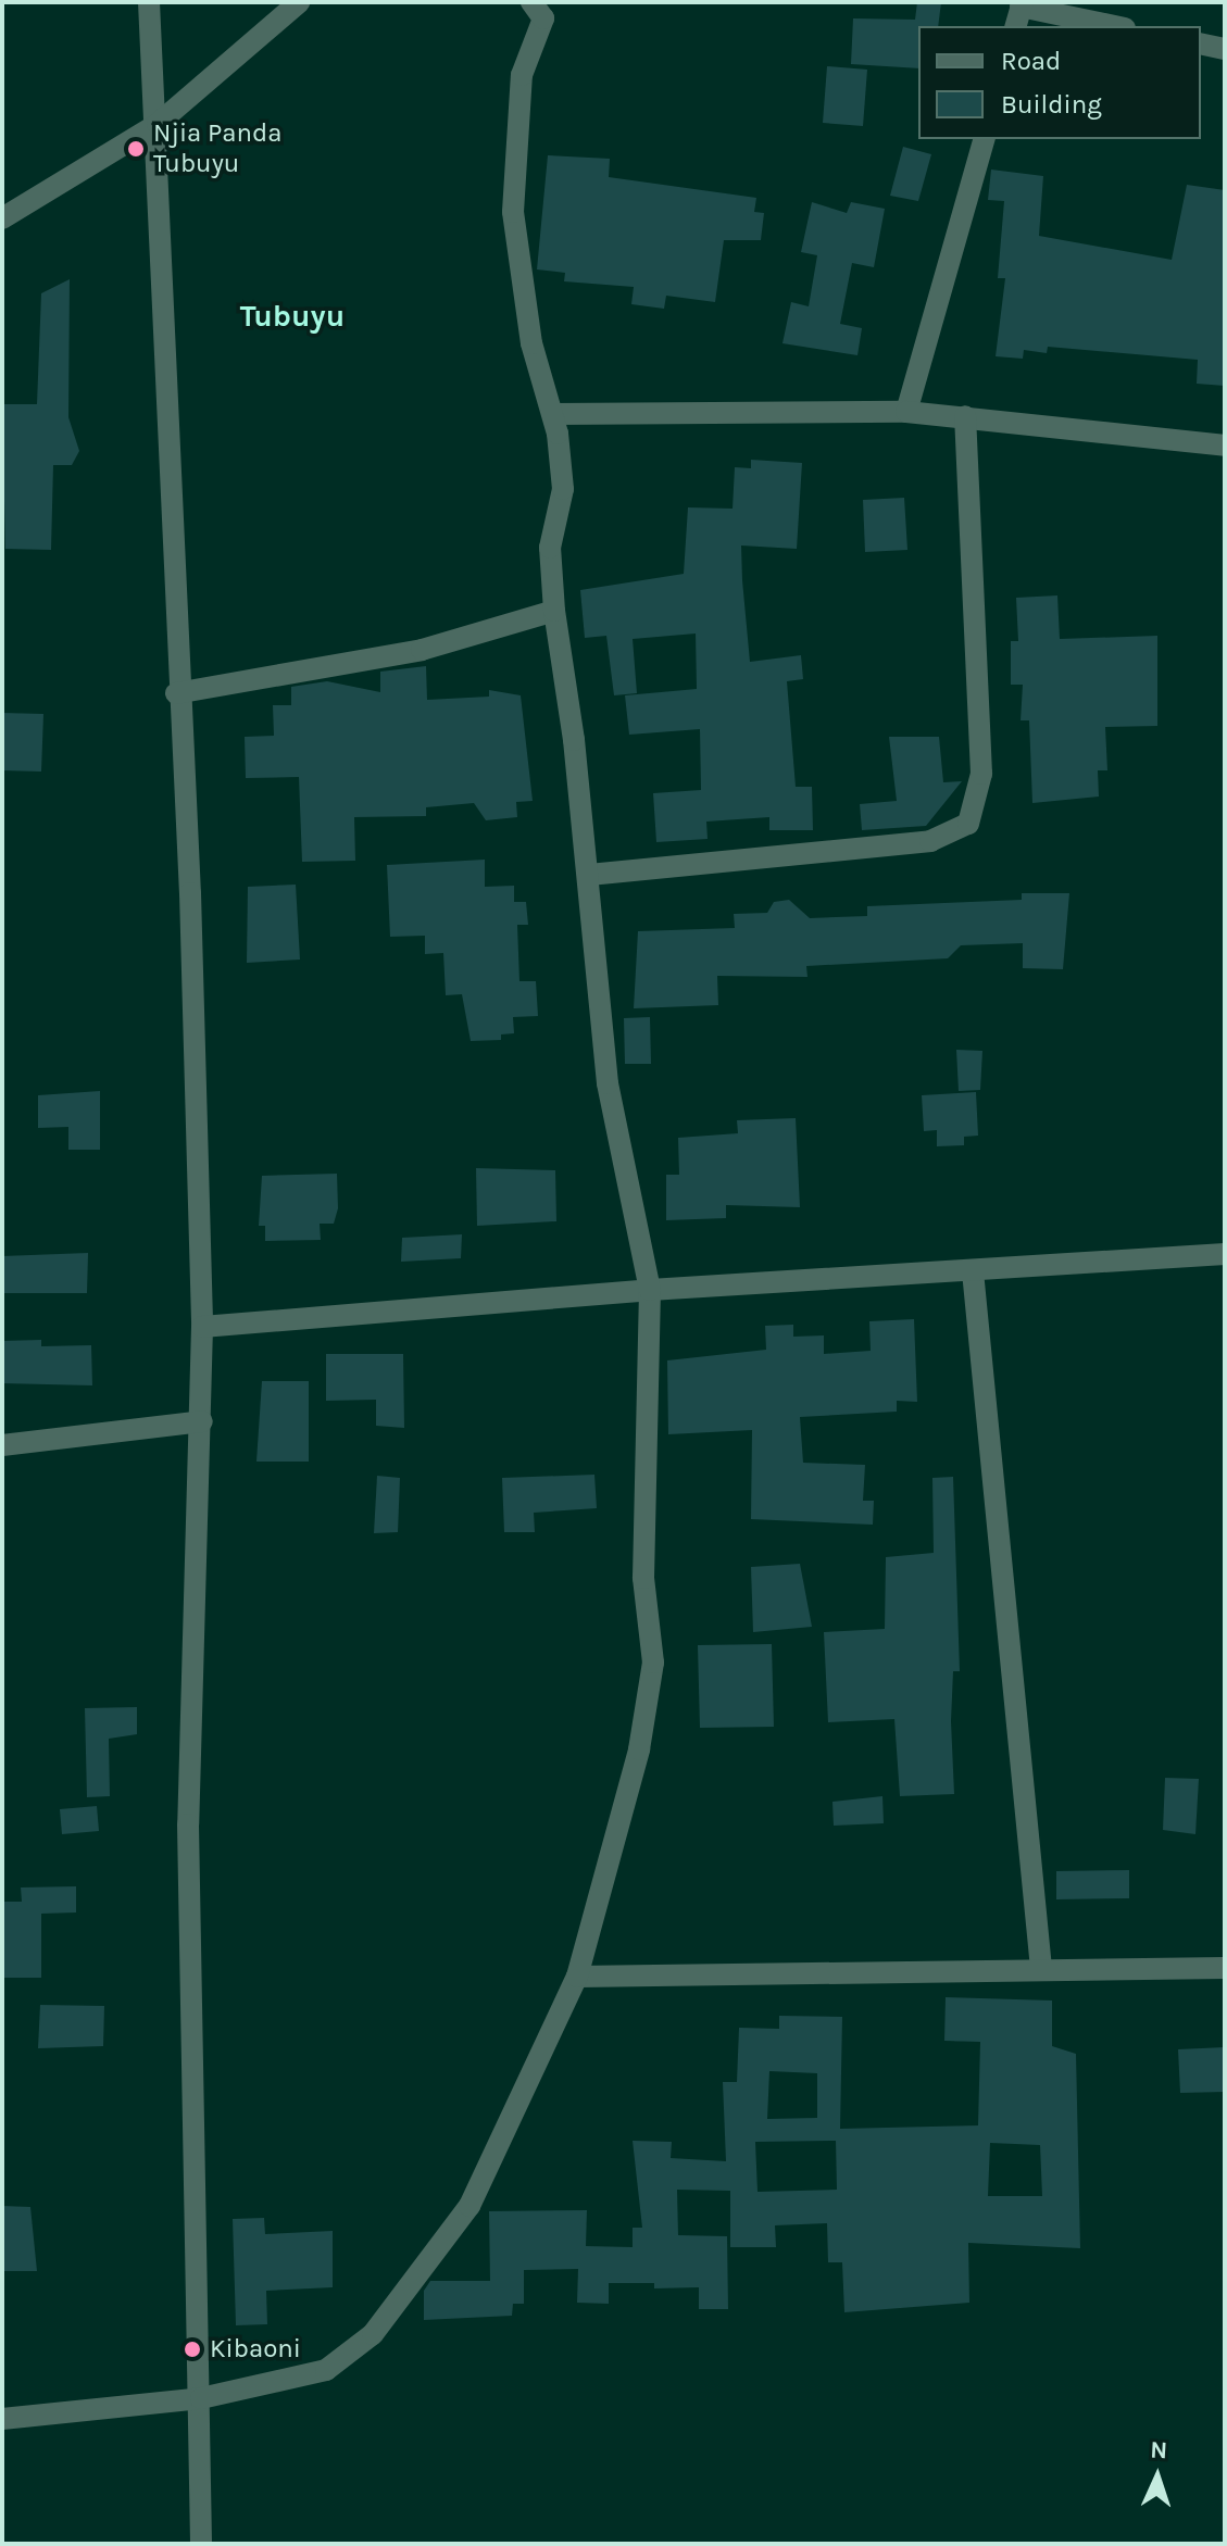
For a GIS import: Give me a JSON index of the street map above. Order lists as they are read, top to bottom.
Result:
{
  "districts": ["Tubuyu"],
  "places": ["Njia Panda Tubuyu", "Kibaoni"],
  "legend": ["Road", "Building"],
  "north": "top"
}
